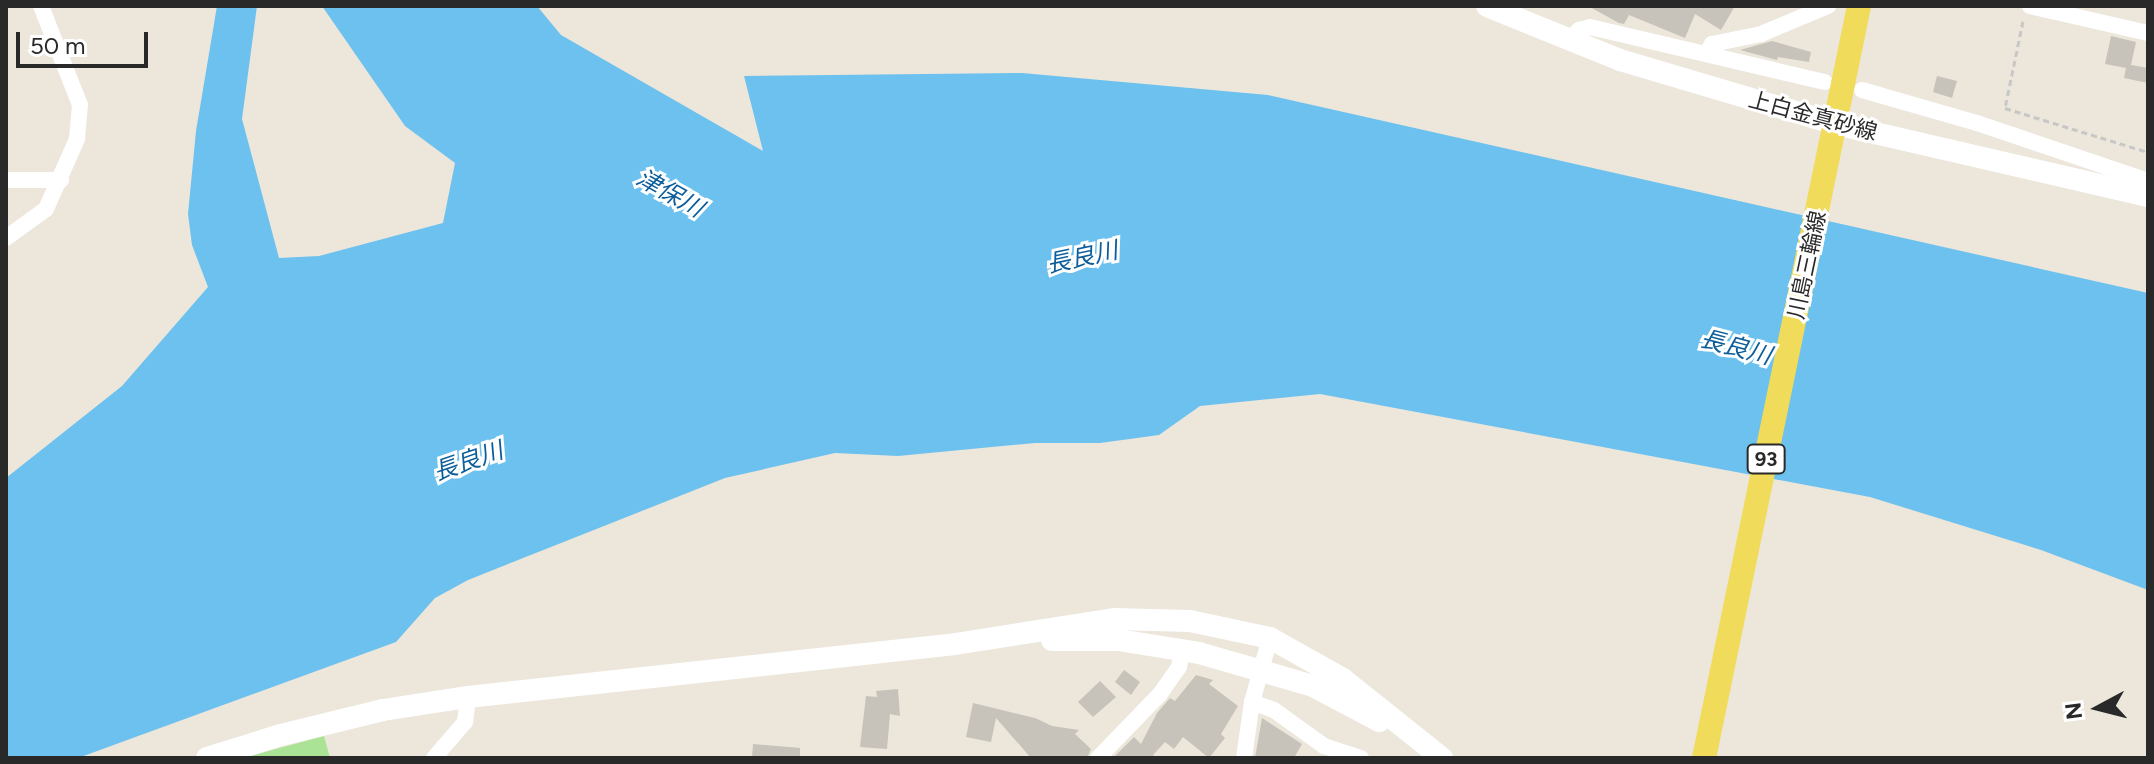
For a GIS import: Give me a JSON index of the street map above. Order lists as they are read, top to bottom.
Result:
{
  "streets": {
    "main road": ["川島三輪線", "93"],
    "street": ["上白金真砂線"]
  },
  "crossings": [
    ["上白金真砂線", "川島三輪線"]
  ],
  "water": ["津保川", "長良川"],
  "scale_bar": "50 m",
  "north": "left"
}
